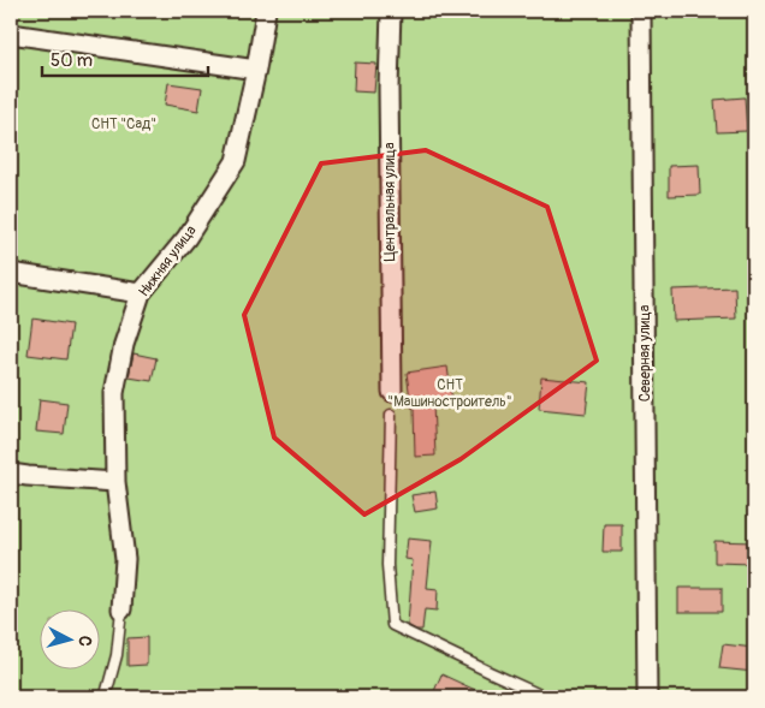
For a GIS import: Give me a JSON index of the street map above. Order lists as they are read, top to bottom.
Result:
{
  "streets": {
    "street": ["Центральная улица", "Нижняя улица", "Северная улица"]
  },
  "parks": ["СНТ \"Сад\"", "СНТ \"Машиностроитель\""],
  "scale_bar": "50 m",
  "north": "right"
}
